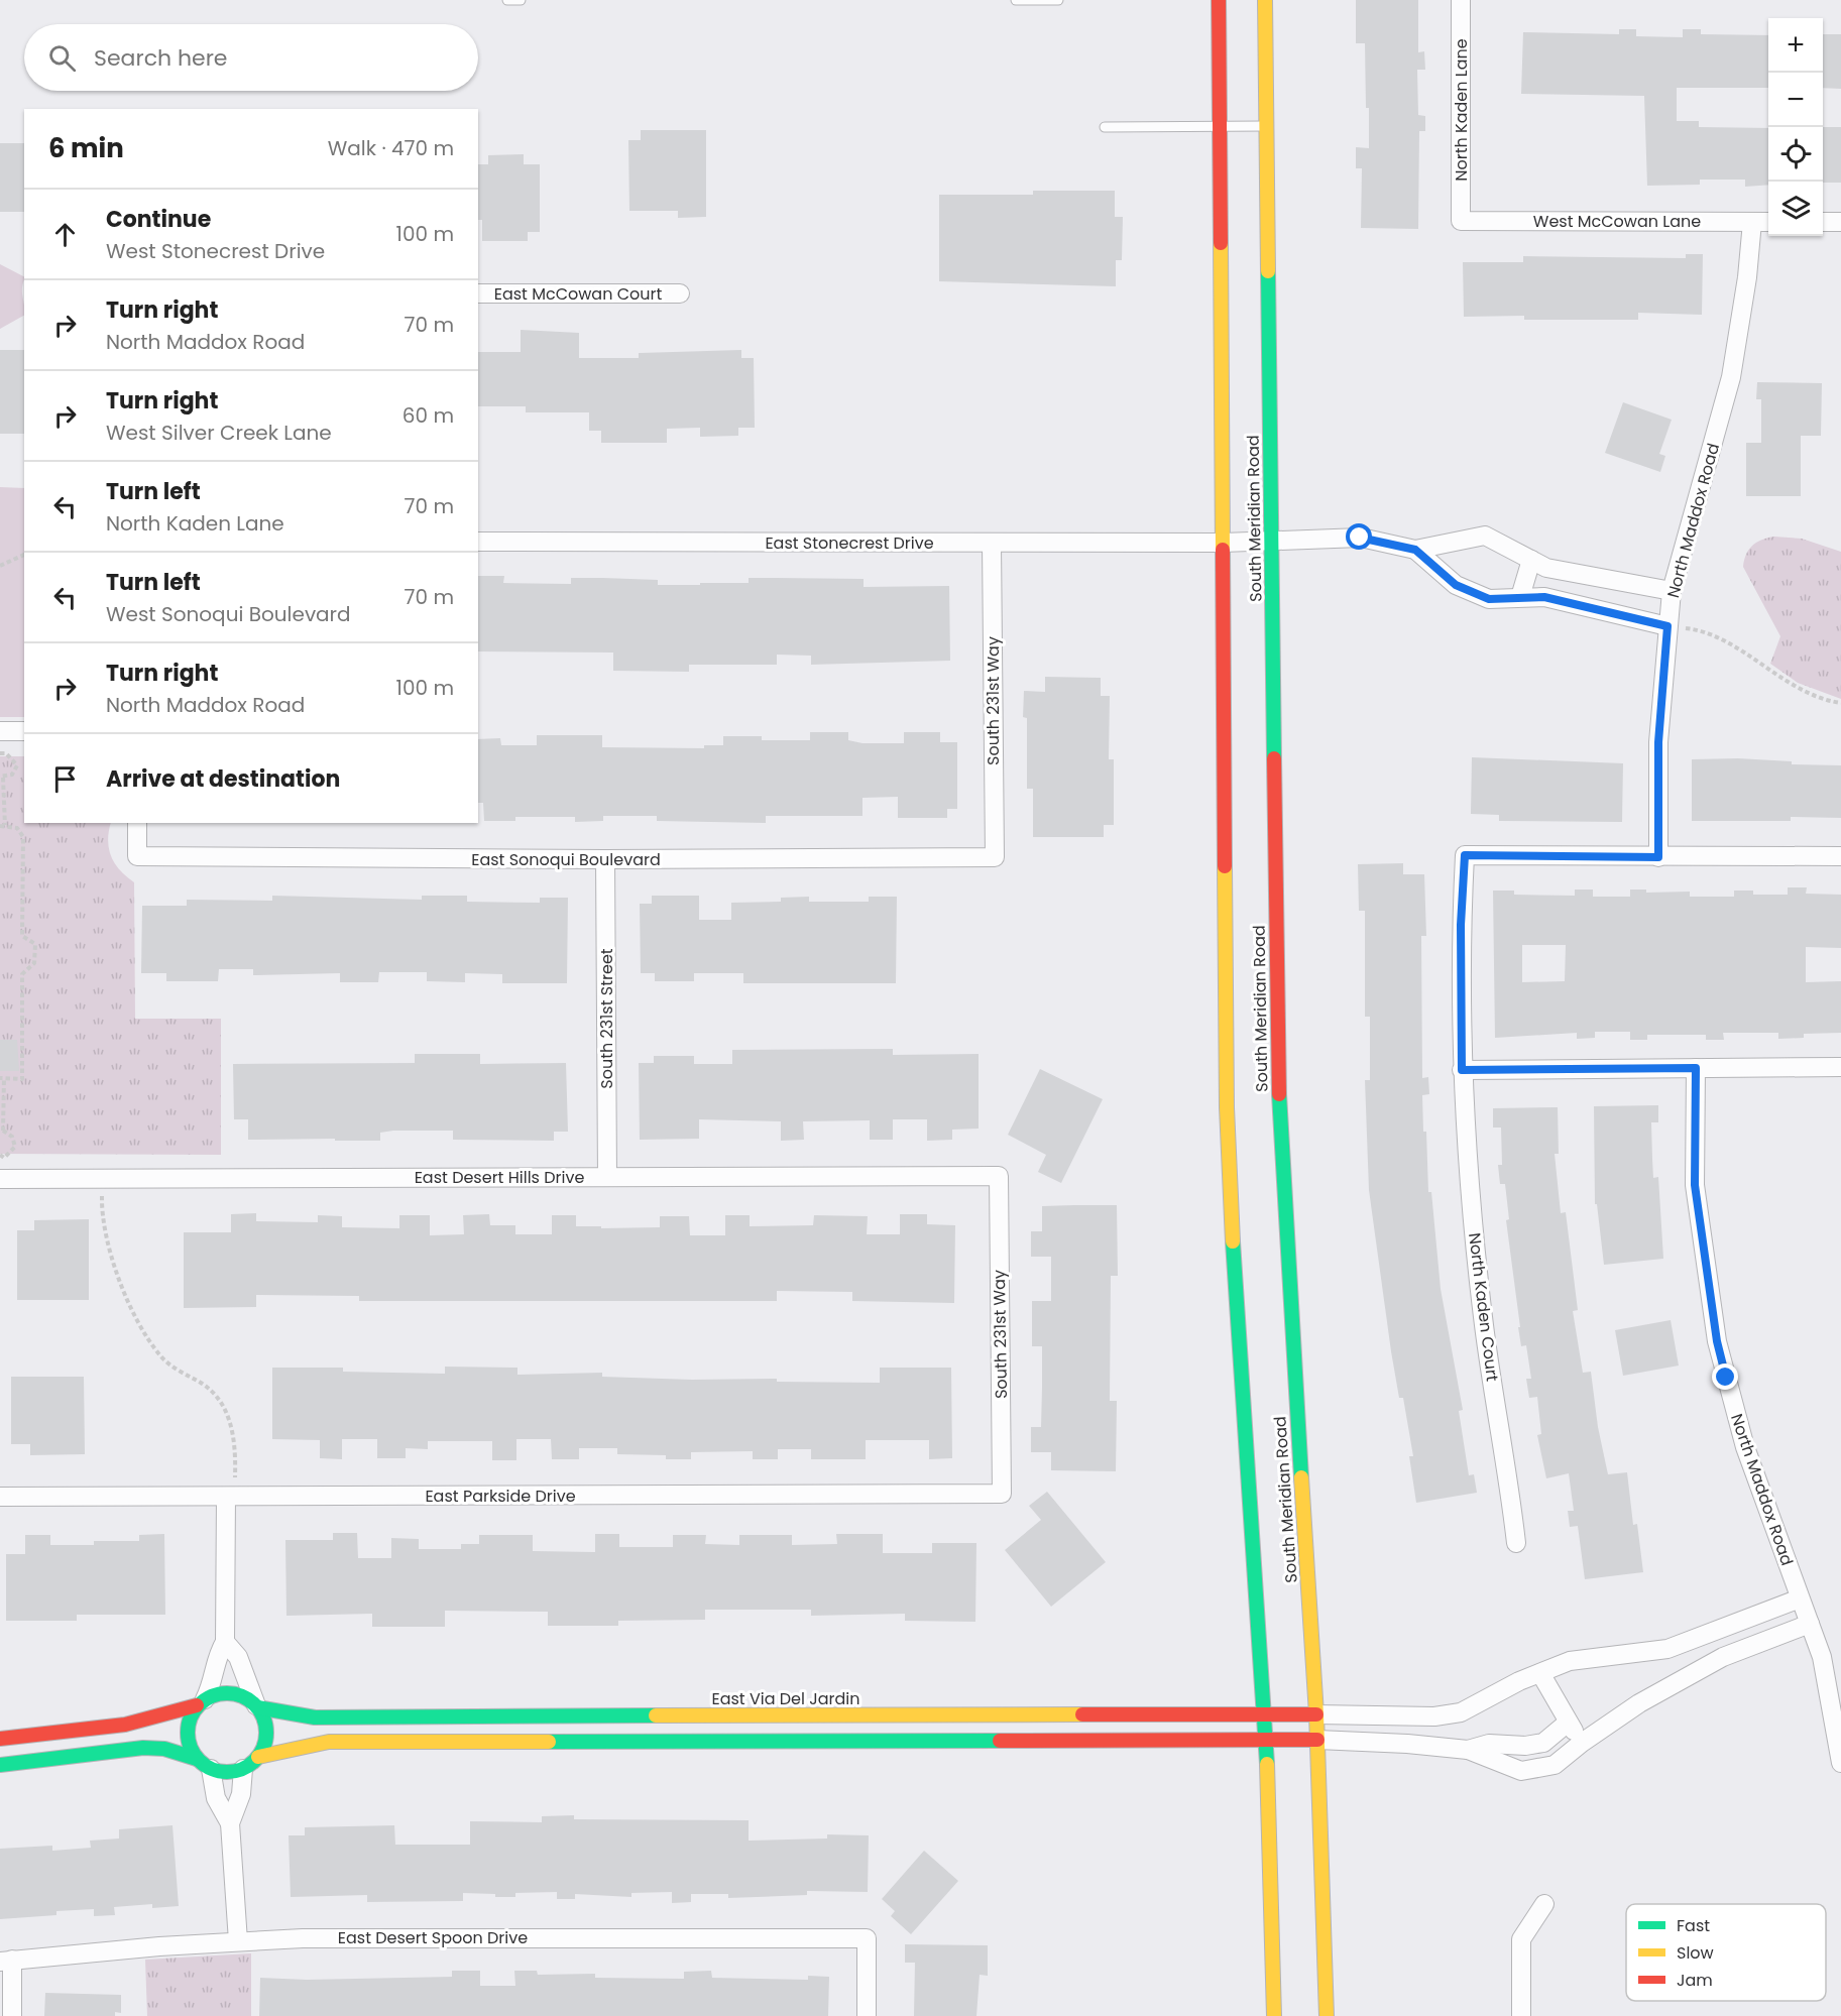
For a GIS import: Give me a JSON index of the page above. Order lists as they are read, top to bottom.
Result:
{
  "streets": {
    "street": [
      "North Kaden Lane",
      "West McCowan Lane",
      "East McCowan Court",
      "South Meridian Road",
      "North Maddox Road",
      "East Stonecrest Drive",
      "South 231st Way",
      "East Sonoqui Boulevard",
      "South 231st Street",
      "East Desert Hills Drive",
      "North Kaden Court",
      "East Parkside Drive",
      "East Via Del Jardin",
      "East Desert Spoon Drive"
    ]
  },
  "crossings": [
    ["North Kaden Lane", "West McCowan Lane"],
    ["West McCowan Lane", "North Maddox Road"],
    ["South Meridian Road", "East Stonecrest Drive"],
    ["South Meridian Road", "East Via Del Jardin"],
    ["East Stonecrest Drive", "South 231st Way"],
    ["South 231st Way", "East Sonoqui Boulevard"],
    ["South 231st Way", "East Desert Hills Drive"],
    ["South 231st Way", "East Parkside Drive"],
    ["East Sonoqui Boulevard", "South 231st Street"],
    ["South 231st Street", "East Desert Hills Drive"]
  ],
  "legend": ["Fast", "Slow", "Jam"],
  "page": {
    "map_buttons": ["+", "−"],
    "search": "Search here",
    "heading": ["6 min", "Walk · 470 m"],
    "list": [
      ["Continue", "West Stonecrest Drive", "100 m"],
      ["Turn right", "North Maddox Road", "70 m"],
      ["Turn right", "West Silver Creek Lane", "60 m"],
      ["Turn left", "North Kaden Lane", "70 m"],
      ["Turn left", "West Sonoqui Boulevard", "70 m"],
      ["Turn right", "North Maddox Road", "100 m"],
      "Arrive at destination"
    ]
  }
}
